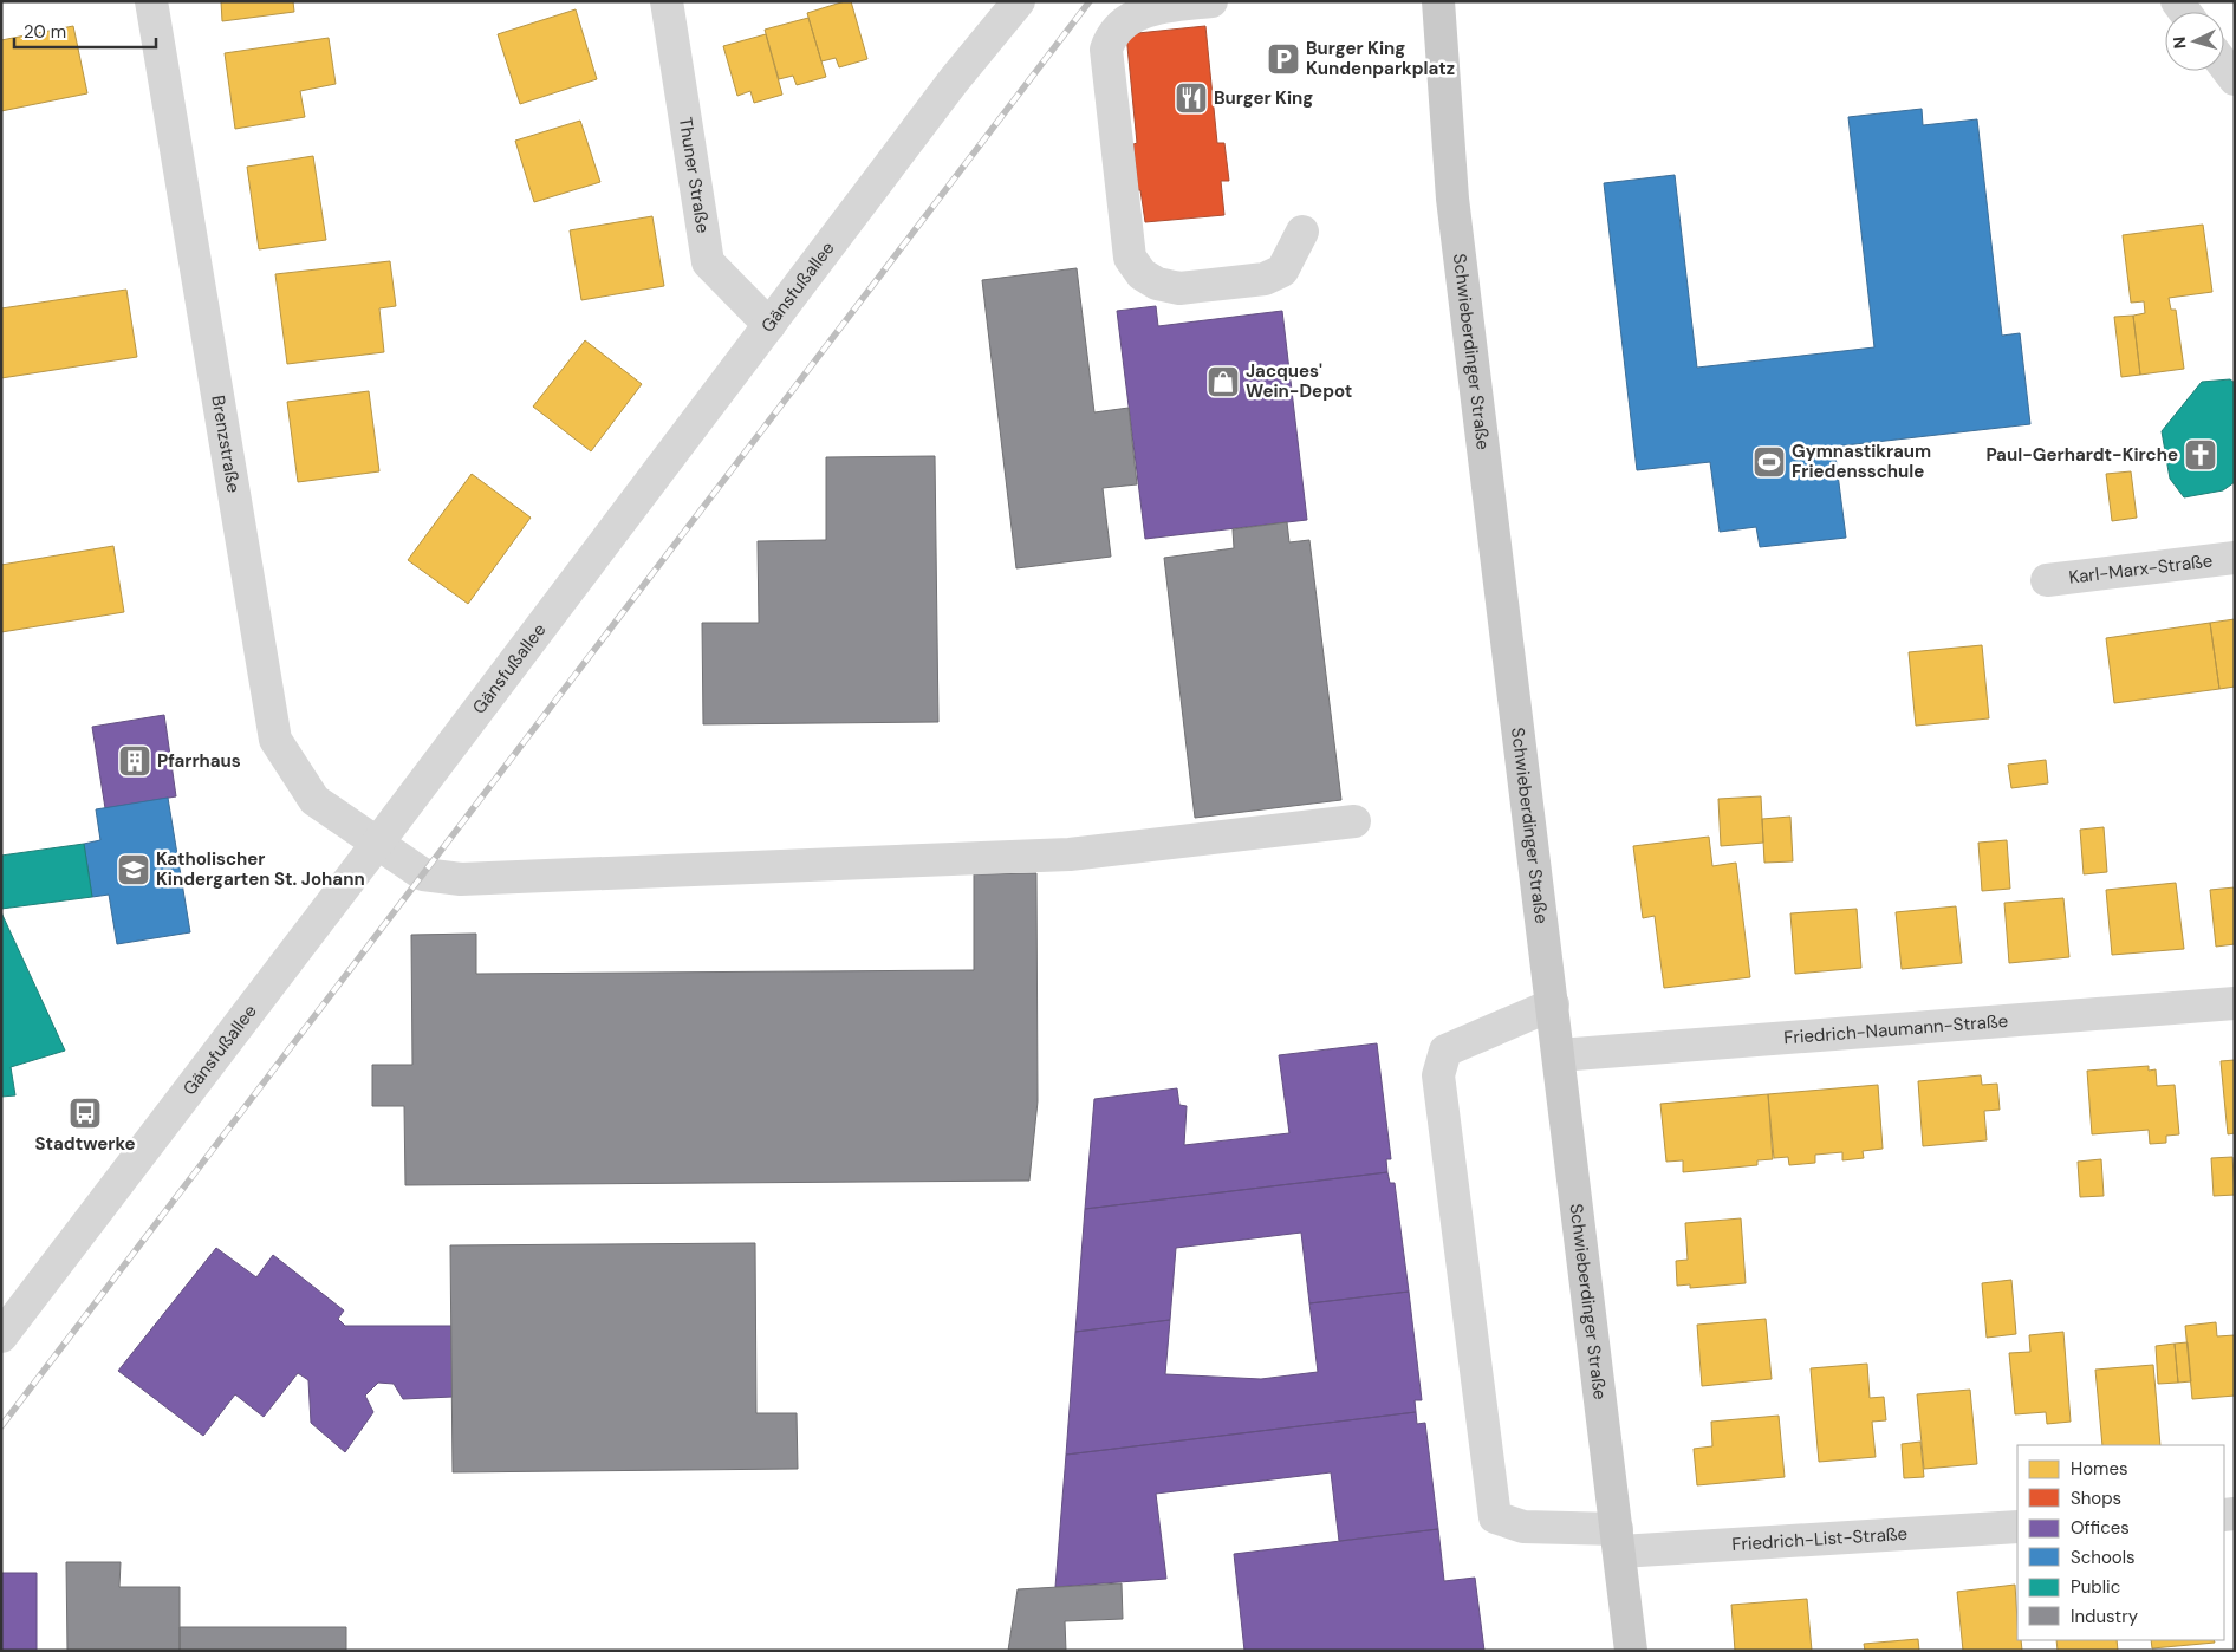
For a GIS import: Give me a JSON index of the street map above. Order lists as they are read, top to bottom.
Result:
{
  "streets": {
    "main road": ["Schwieberdinger Straße"],
    "street": [
      "Thuner Straße",
      "Gänsfußallee",
      "Brenzstraße",
      "Karl-Marx-Straße",
      "Friedrich-Naumann-Straße",
      "Friedrich-List-Straße"
    ]
  },
  "crossings": [
    ["Thuner Straße", "Gänsfußallee"],
    ["Gänsfußallee", "Brenzstraße"],
    ["Schwieberdinger Straße", "Friedrich-Naumann-Straße"],
    ["Schwieberdinger Straße", "Friedrich-List-Straße"]
  ],
  "places": {
    "parking": ["Burger King Kundenparkplatz"],
    "restaurant": ["Burger King"],
    "shop": ["Jacques' Wein-Depot"],
    "church": ["Paul-Gerhardt-Kirche"],
    "sports": ["Gymnastikraum Friedensschule"],
    "building": ["Pfarrhaus"],
    "school or university": ["Katholischer Kindergarten St. Johann"],
    "bus stop": ["Stadtwerke"]
  },
  "legend": [
    "Homes",
    "Shops",
    "Offices",
    "Schools",
    "Public",
    "Industry"
  ],
  "scale_bar": "20 m",
  "north": "left"
}
